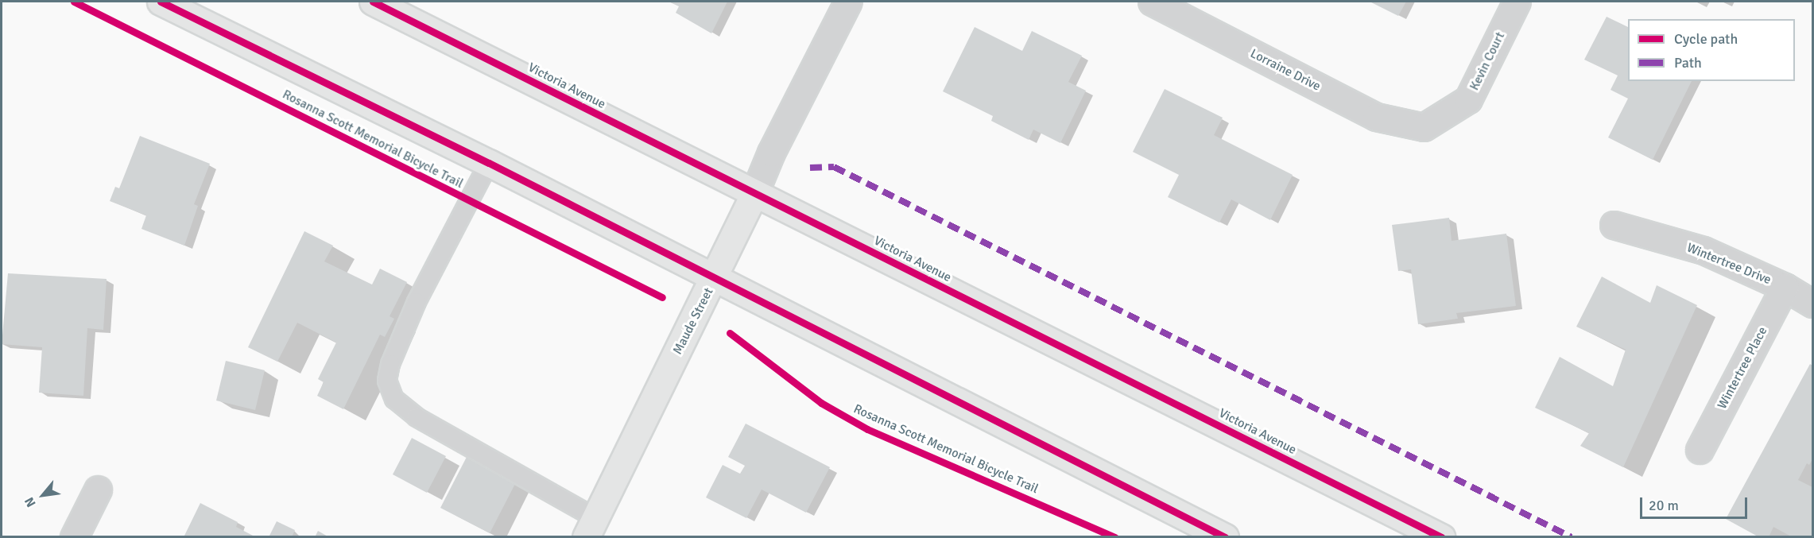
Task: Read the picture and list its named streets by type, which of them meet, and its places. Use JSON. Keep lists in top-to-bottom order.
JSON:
{
  "streets": {
    "main road": ["Victoria Avenue", "Maude Street"],
    "street": [
      "Kevin Court",
      "Lorraine Drive",
      "Wintertree Drive",
      "Wintertree Place"
    ],
    "cycle path": ["Rosanna Scott Memorial Bicycle Trail"]
  },
  "crossings": [
    ["Kevin Court", "Lorraine Drive"],
    ["Victoria Avenue", "Maude Street"],
    ["Wintertree Drive", "Wintertree Place"]
  ],
  "legend": ["Cycle path", "Path"],
  "scale_bar": "20 m",
  "north": "bottom left"
}
